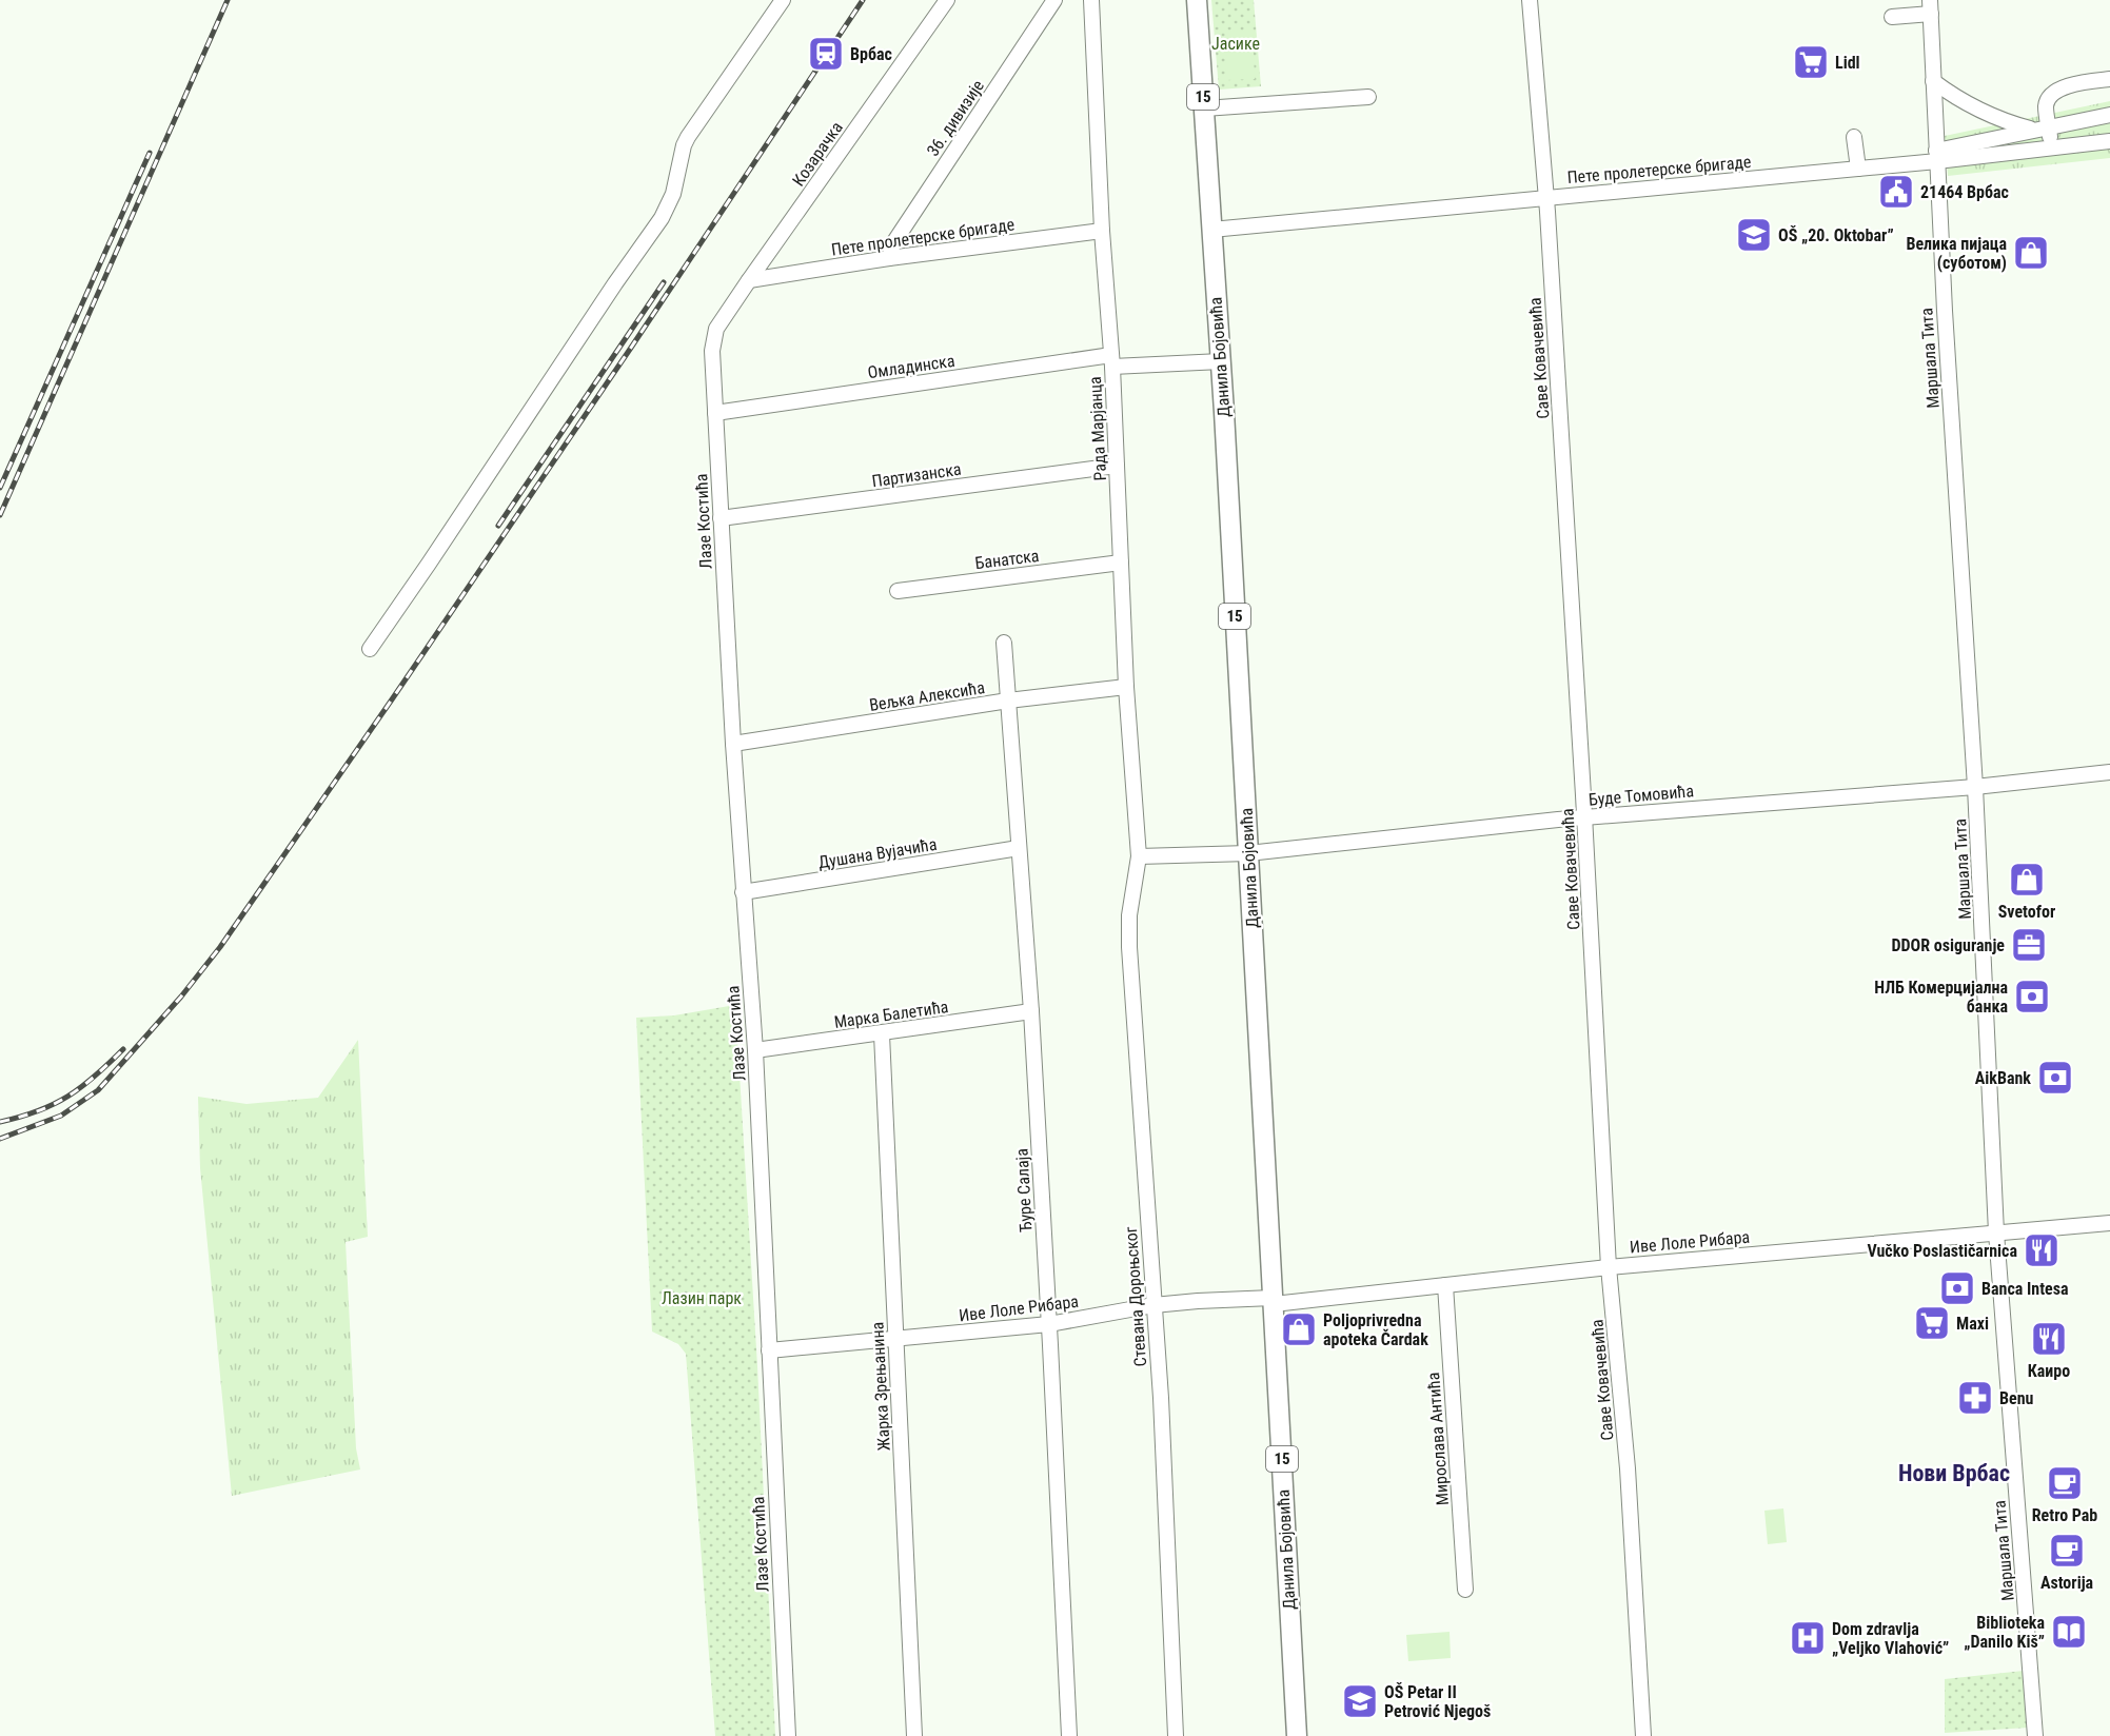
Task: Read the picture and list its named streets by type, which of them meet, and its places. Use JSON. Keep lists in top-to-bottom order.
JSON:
{
  "streets": {
    "main road": ["15", "Данила Бојовића"],
    "street": [
      "36. дивизије",
      "Козарачка",
      "Пете пролетерске бригаде",
      "Саве Ковачевића",
      "Маршала Тита",
      "Омладинска",
      "Рада Марјанца",
      "Партизанска",
      "Лазе Костића",
      "Банатска",
      "Вељка Алексића",
      "Буде Томовића",
      "Душана Вујачића",
      "Марка Балетића",
      "Ђуре Салаја",
      "Иве Лоле Рибара",
      "Стевана Дороњског",
      "Жарка Зрењанина",
      "Мирослава Антића"
    ]
  },
  "crossings": [
    ["36. дивизије", "Пете пролетерске бригаде"],
    ["Козарачка", "Пете пролетерске бригаде"],
    ["Козарачка", "Лазе Костића"],
    ["Пете пролетерске бригаде", "Данила Бојовића"],
    ["Пете пролетерске бригаде", "Саве Ковачевића"],
    ["Пете пролетерске бригаде", "Маршала Тита"],
    ["Пете пролетерске бригаде", "Рада Марјанца"],
    ["Данила Бојовића", "Омладинска"],
    ["Данила Бојовића", "Буде Томовића"],
    ["Данила Бојовића", "Иве Лоле Рибара"],
    ["Саве Ковачевића", "Буде Томовића"],
    ["Саве Ковачевића", "Иве Лоле Рибара"],
    ["Маршала Тита", "Буде Томовића"],
    ["Маршала Тита", "Иве Лоле Рибара"],
    ["Омладинска", "Рада Марјанца"],
    ["Омладинска", "Лазе Костића"],
    ["Рада Марјанца", "Партизанска"],
    ["Рада Марјанца", "Банатска"],
    ["Рада Марјанца", "Вељка Алексића"],
    ["Рада Марјанца", "Буде Томовића"],
    ["Рада Марјанца", "Стевана Дороњског"],
    ["Партизанска", "Лазе Костића"],
    ["Лазе Костића", "Вељка Алексића"],
    ["Лазе Костића", "Душана Вујачића"],
    ["Лазе Костића", "Марка Балетића"],
    ["Лазе Костића", "Иве Лоле Рибара"],
    ["Вељка Алексића", "Ђуре Салаја"],
    ["Буде Томовића", "Стевана Дороњског"],
    ["Душана Вујачића", "Ђуре Салаја"],
    ["Марка Балетића", "Ђуре Салаја"],
    ["Марка Балетића", "Жарка Зрењанина"],
    ["Ђуре Салаја", "Иве Лоле Рибара"],
    ["Иве Лоле Рибара", "Стевана Дороњског"],
    ["Иве Лоле Рибара", "Жарка Зрењанина"],
    ["Иве Лоле Рибара", "Мирослава Антића"]
  ],
  "districts": ["Нови Врбас"],
  "parks": ["Јасике", "Лазин парк"],
  "places": {
    "station": ["Врбас"],
    "supermarket": ["Lidl", "Maxi"],
    "public building": ["21464 Врбас"],
    "school or university": ["OŠ „20. Oktobar”", "OŠ Petar II Petrović Njegoš"],
    "shop": ["Велика пијаца (суботом)", "Svetofor", "Poljoprivredna apoteka Čardak"],
    "office": ["DDOR osiguranje"],
    "bank": ["НЛБ Комерцијална банка", "AikBank", "Banca Intesa"],
    "restaurant": ["Vučko Poslastičarnica", "Каиро"],
    "pharmacy": ["Benu"],
    "cafe": ["Retro Pab", "Astorija"],
    "library": ["Biblioteka „Danilo Kiš”"],
    "hospital": ["Dom zdravlja „Veljko Vlahović”"]
  }
}
